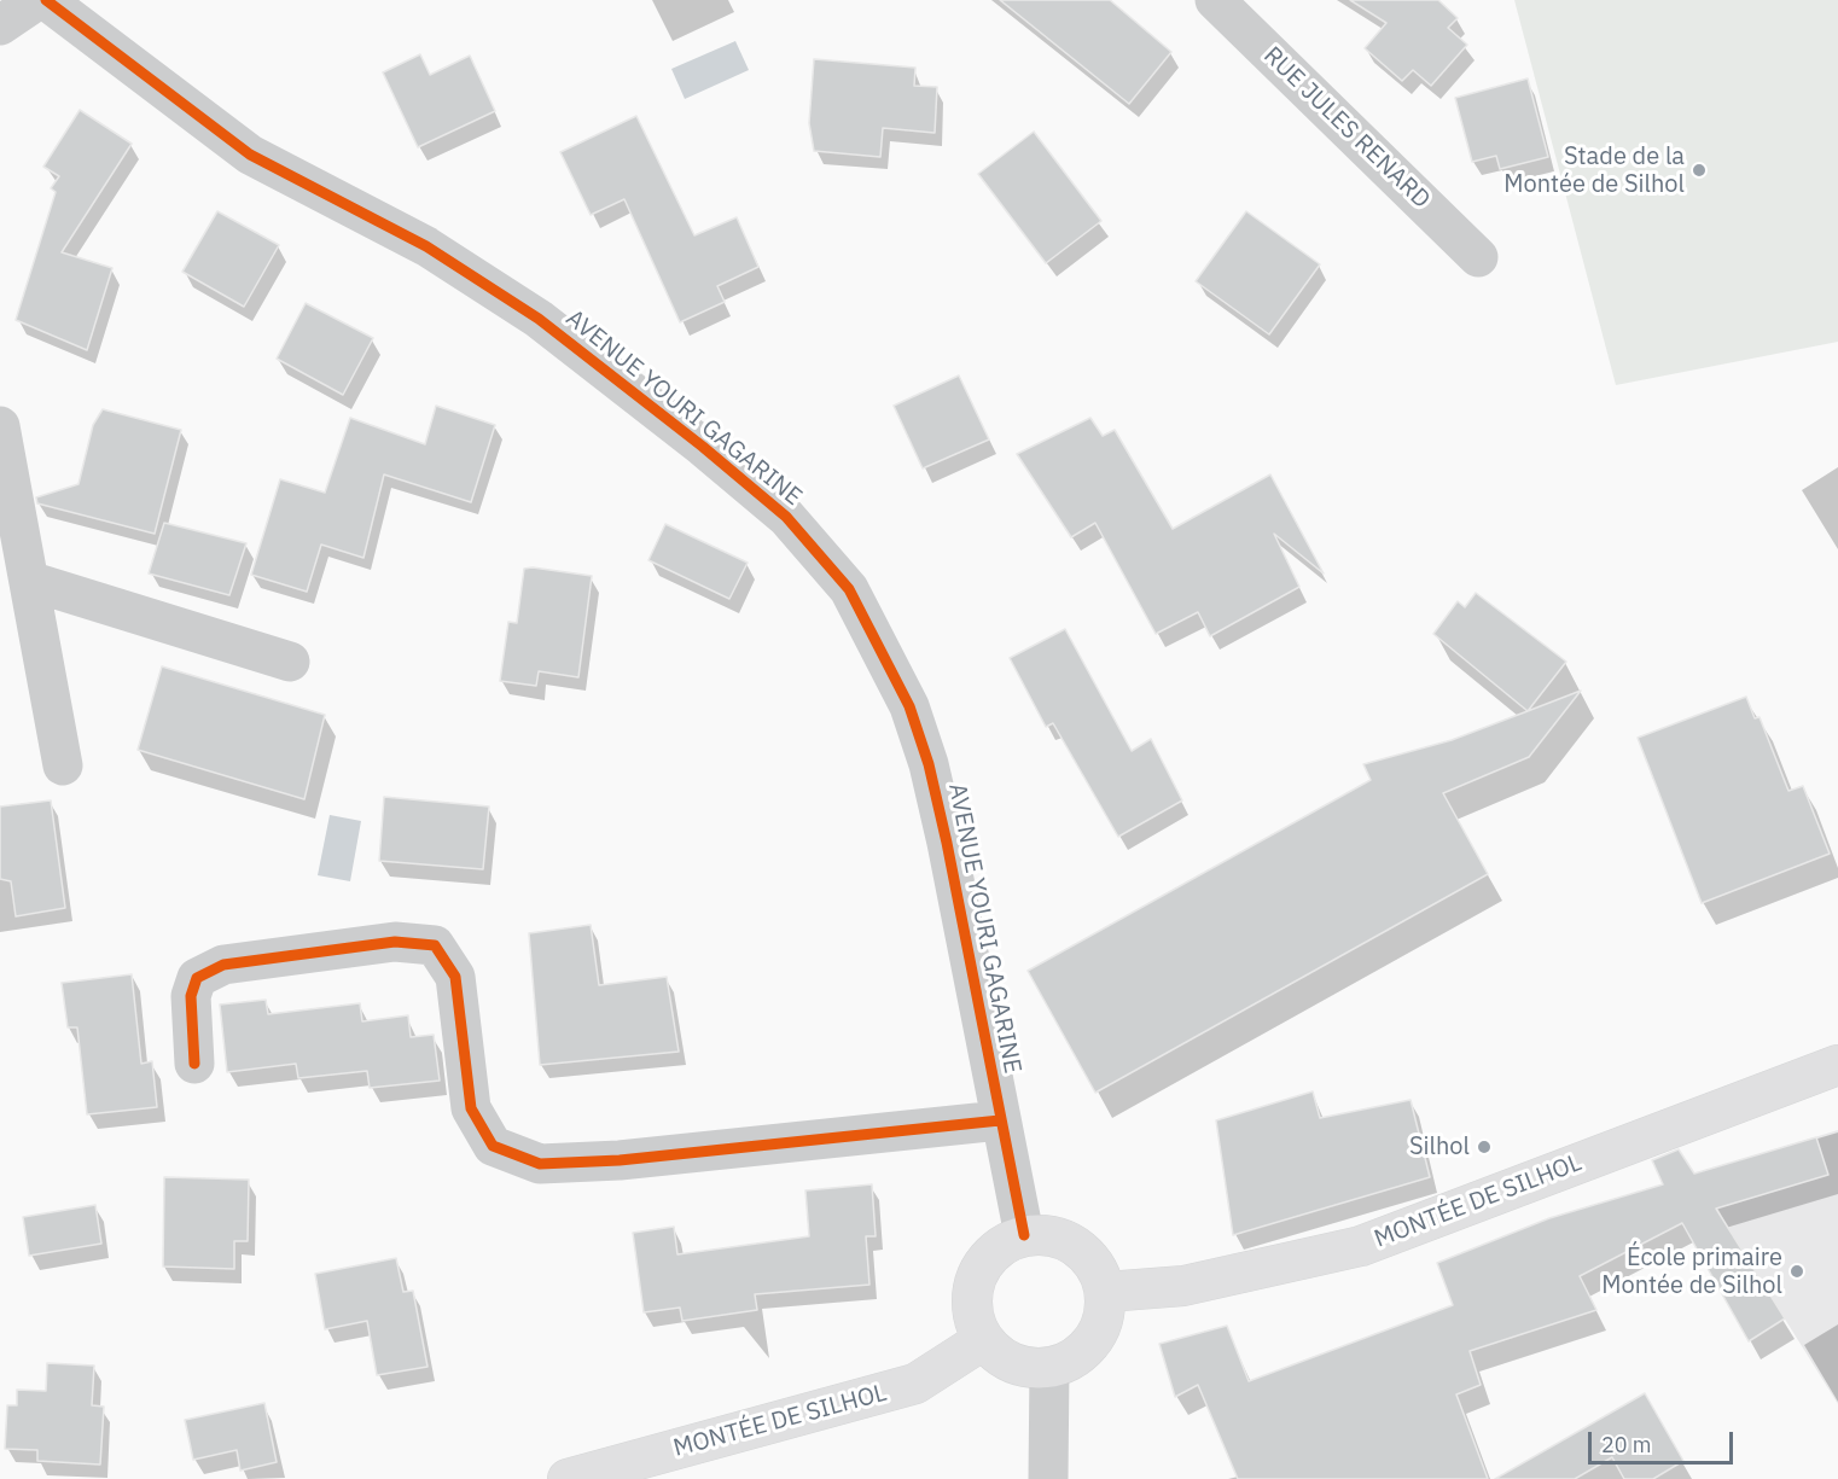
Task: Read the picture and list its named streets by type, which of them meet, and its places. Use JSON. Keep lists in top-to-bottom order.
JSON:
{
  "streets": {
    "main road": ["MONTÉE DE SILHOL"],
    "street": ["RUE JULES RENARD", "AVENUE YOURI GAGARINE"]
  },
  "crossings": [
    ["AVENUE YOURI GAGARINE", "MONTÉE DE SILHOL"]
  ],
  "places": ["Stade de la Montée de Silhol", "Silhol", "École primaire Montée de Silhol"],
  "scale_bar": "20 m"
}
